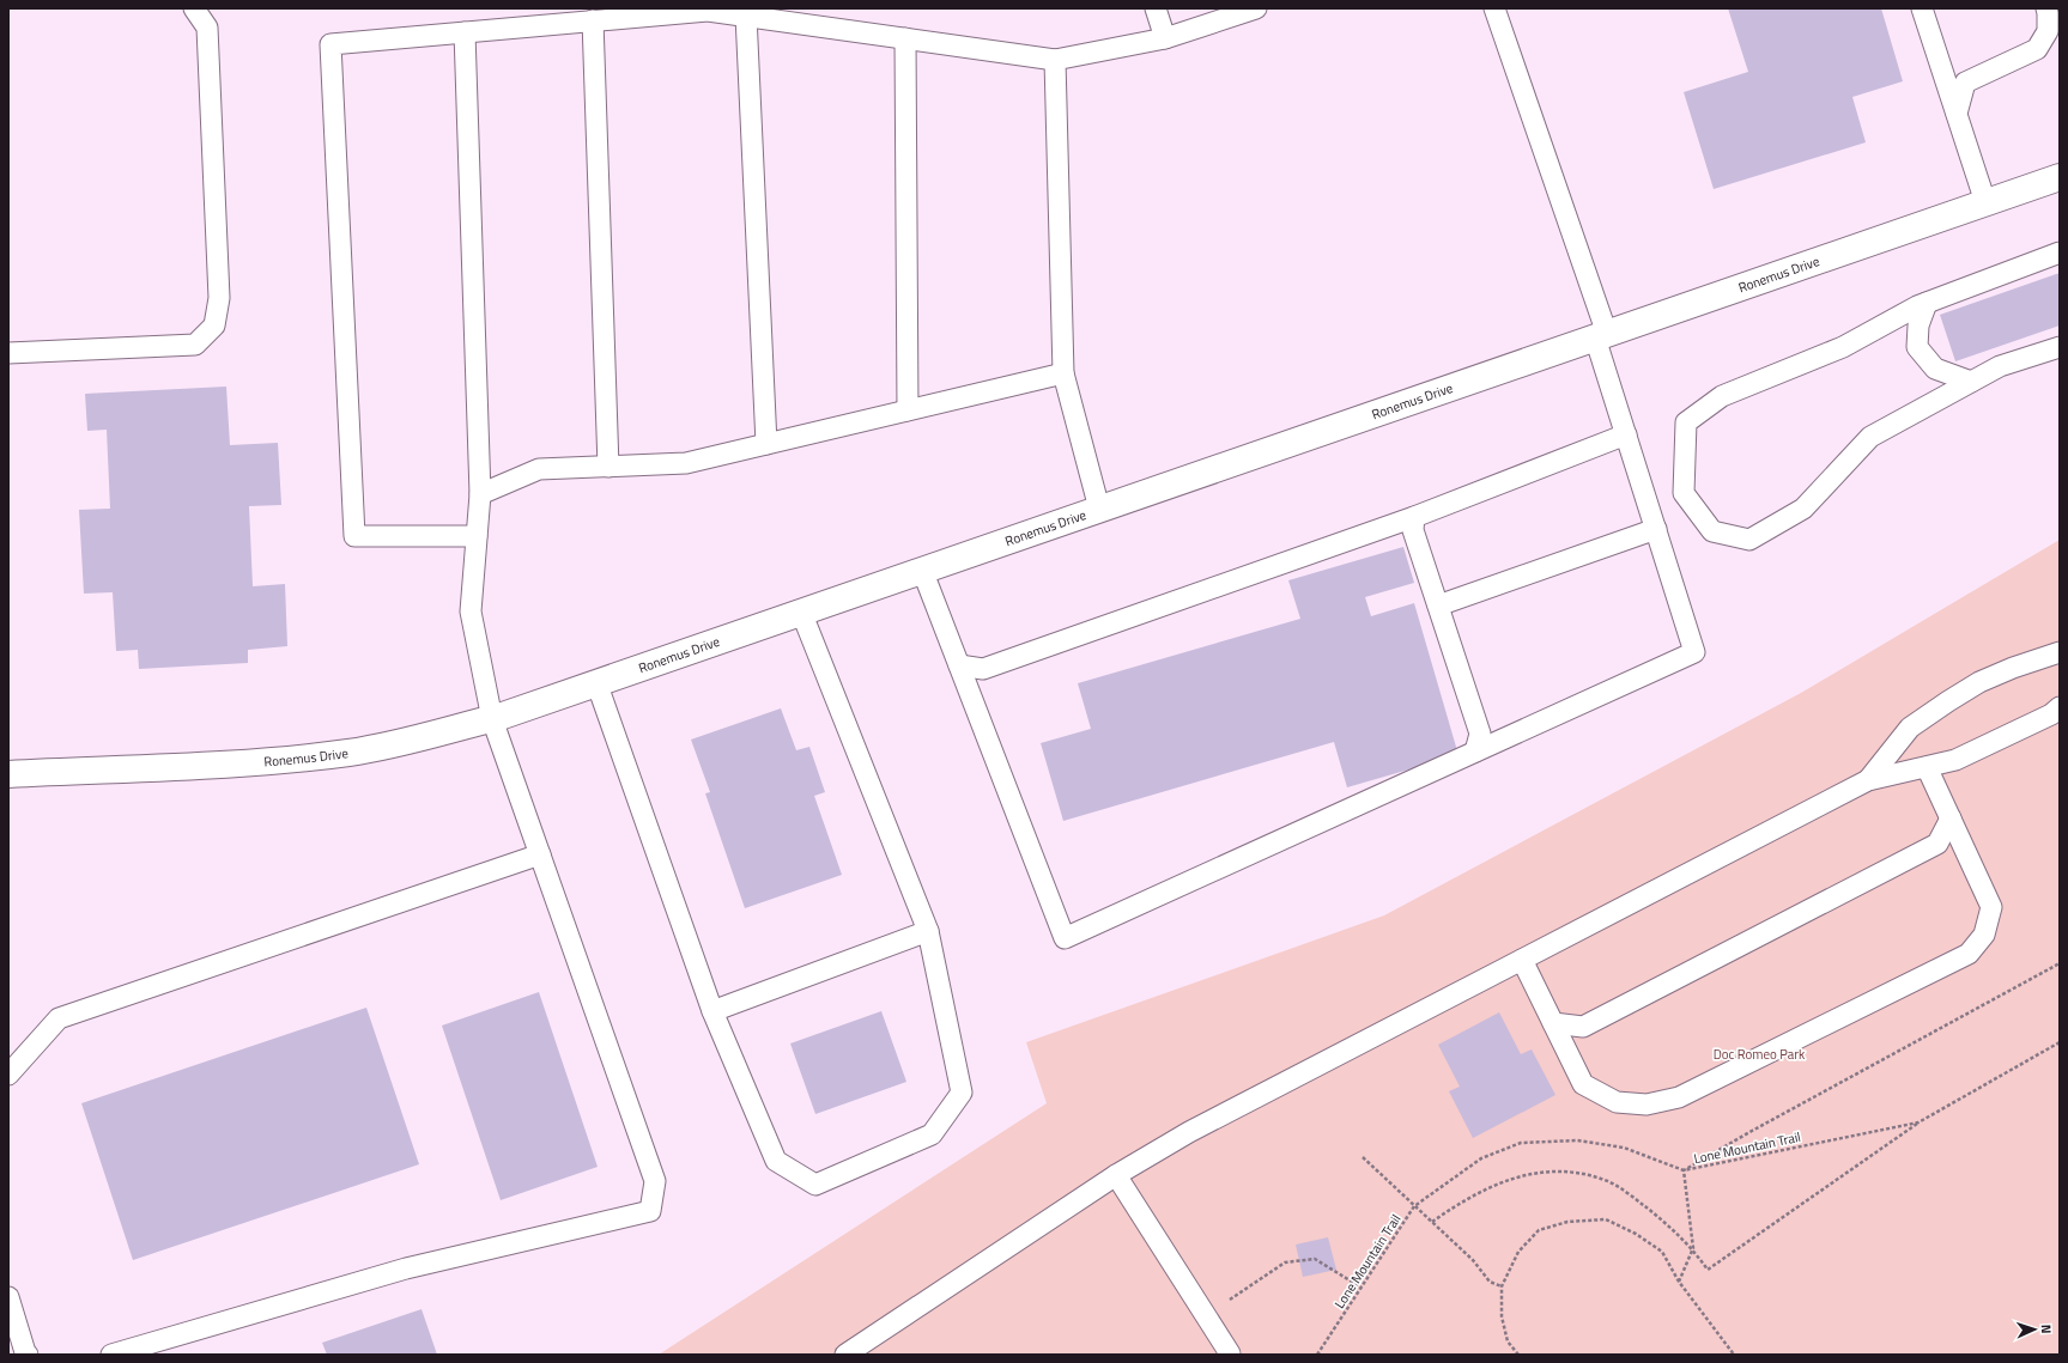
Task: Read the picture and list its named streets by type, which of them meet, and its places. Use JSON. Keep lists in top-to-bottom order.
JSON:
{
  "streets": {
    "street": ["Ronemus Drive"],
    "path": ["Lone Mountain Trail"]
  },
  "parks": ["Doc Romeo Park"],
  "north": "right"
}
